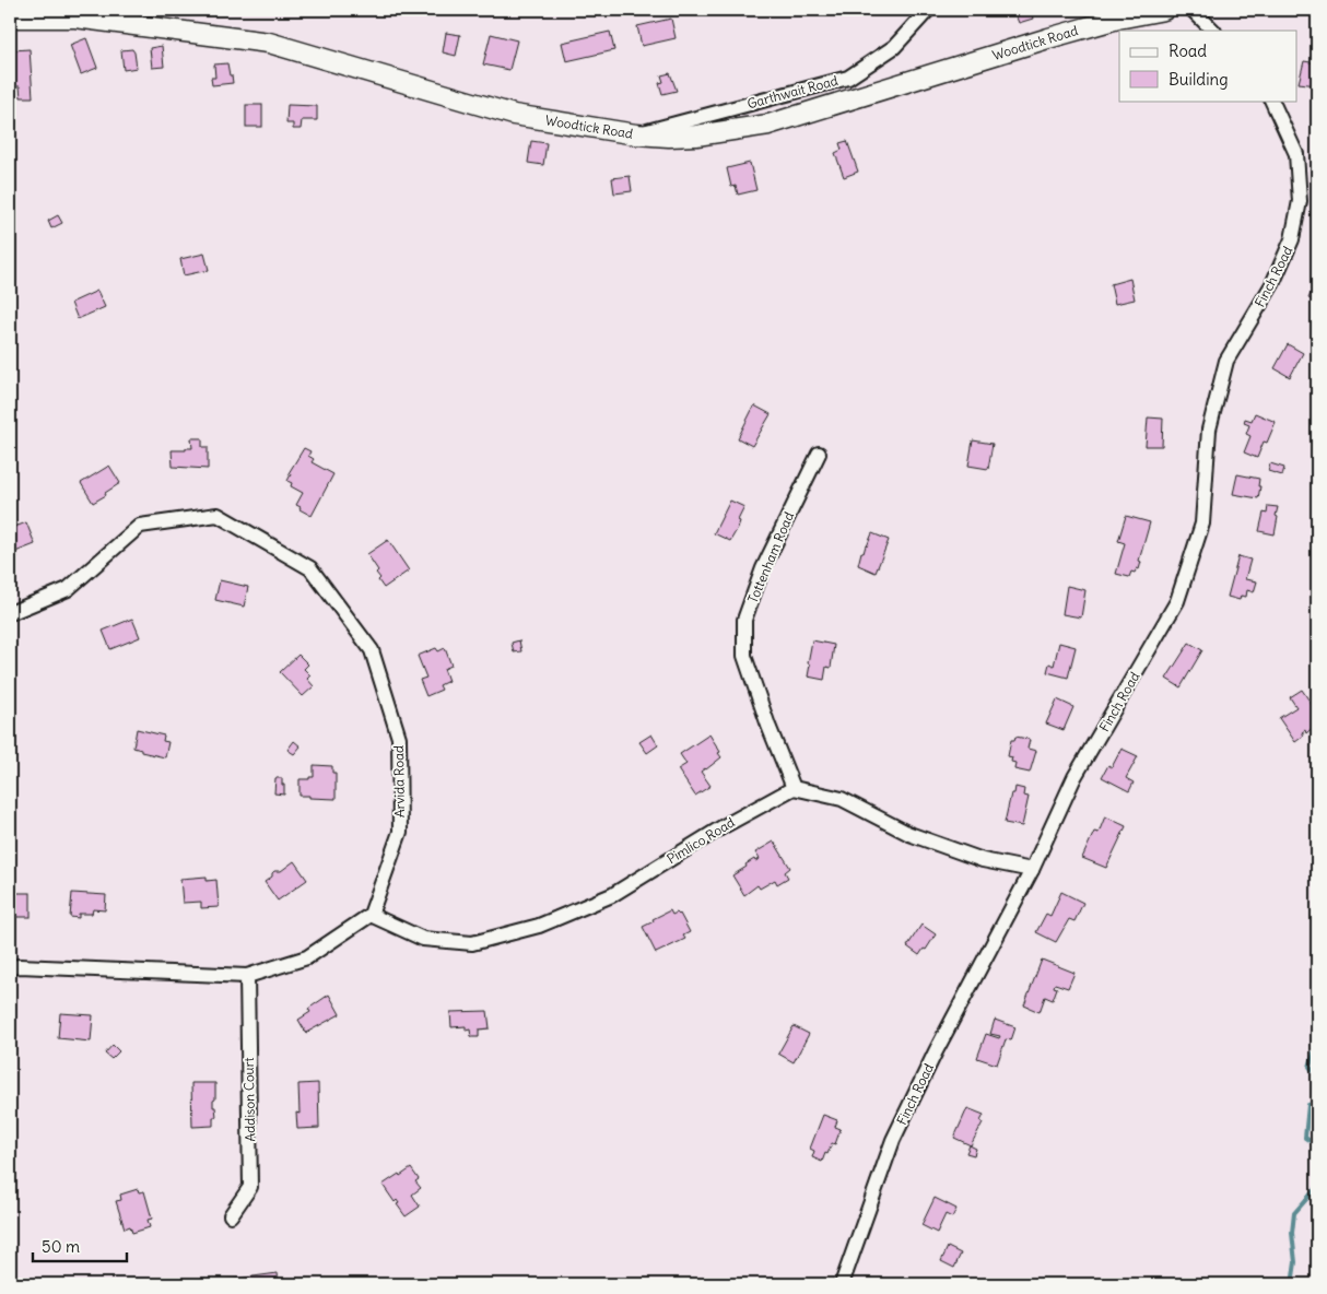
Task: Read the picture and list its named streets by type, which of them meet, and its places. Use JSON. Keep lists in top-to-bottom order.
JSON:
{
  "streets": {
    "main road": ["Woodtick Road"],
    "street": [
      "Garthwait Road",
      "Finch Road",
      "Tottenham Road",
      "Arvida Road",
      "Pimlico Road",
      "Addison Court"
    ]
  },
  "crossings": [
    ["Woodtick Road", "Garthwait Road"],
    ["Tottenham Road", "Pimlico Road"],
    ["Arvida Road", "Pimlico Road"]
  ],
  "legend": ["Road", "Building"],
  "scale_bar": "50 m"
}
